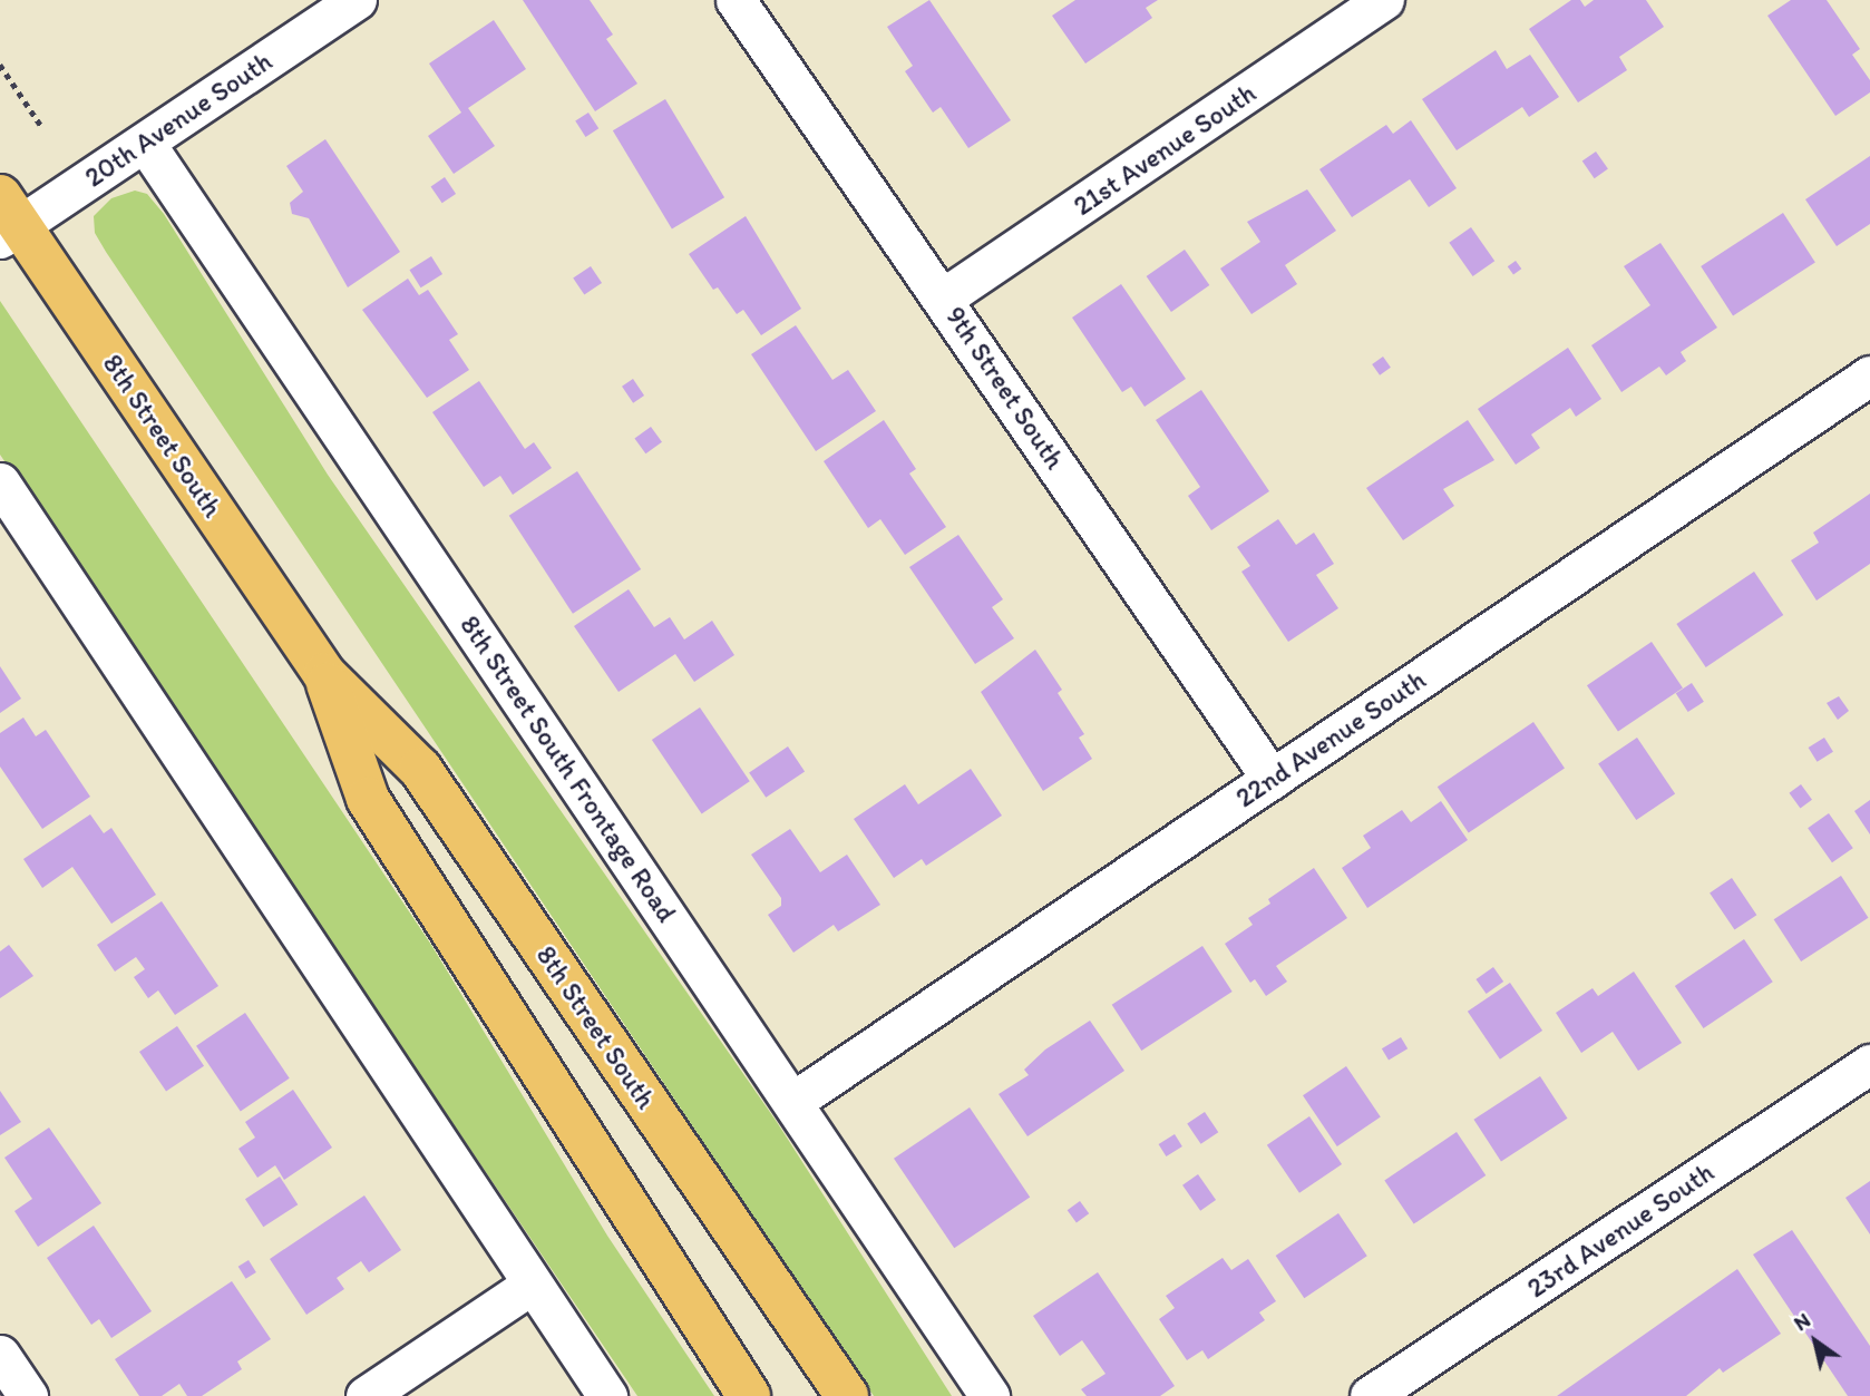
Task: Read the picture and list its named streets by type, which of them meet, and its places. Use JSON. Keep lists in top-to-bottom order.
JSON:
{
  "streets": {
    "main road": ["8th Street South"],
    "street": [
      "20th Avenue South",
      "21st Avenue South",
      "9th Street South",
      "22nd Avenue South",
      "8th Street South Frontage Road",
      "23rd Avenue South"
    ]
  },
  "crossings": [
    ["20th Avenue South", "8th Street South"],
    ["20th Avenue South", "8th Street South Frontage Road"],
    ["21st Avenue South", "9th Street South"],
    ["9th Street South", "22nd Avenue South"],
    ["22nd Avenue South", "8th Street South Frontage Road"]
  ],
  "north": "top left"
}
